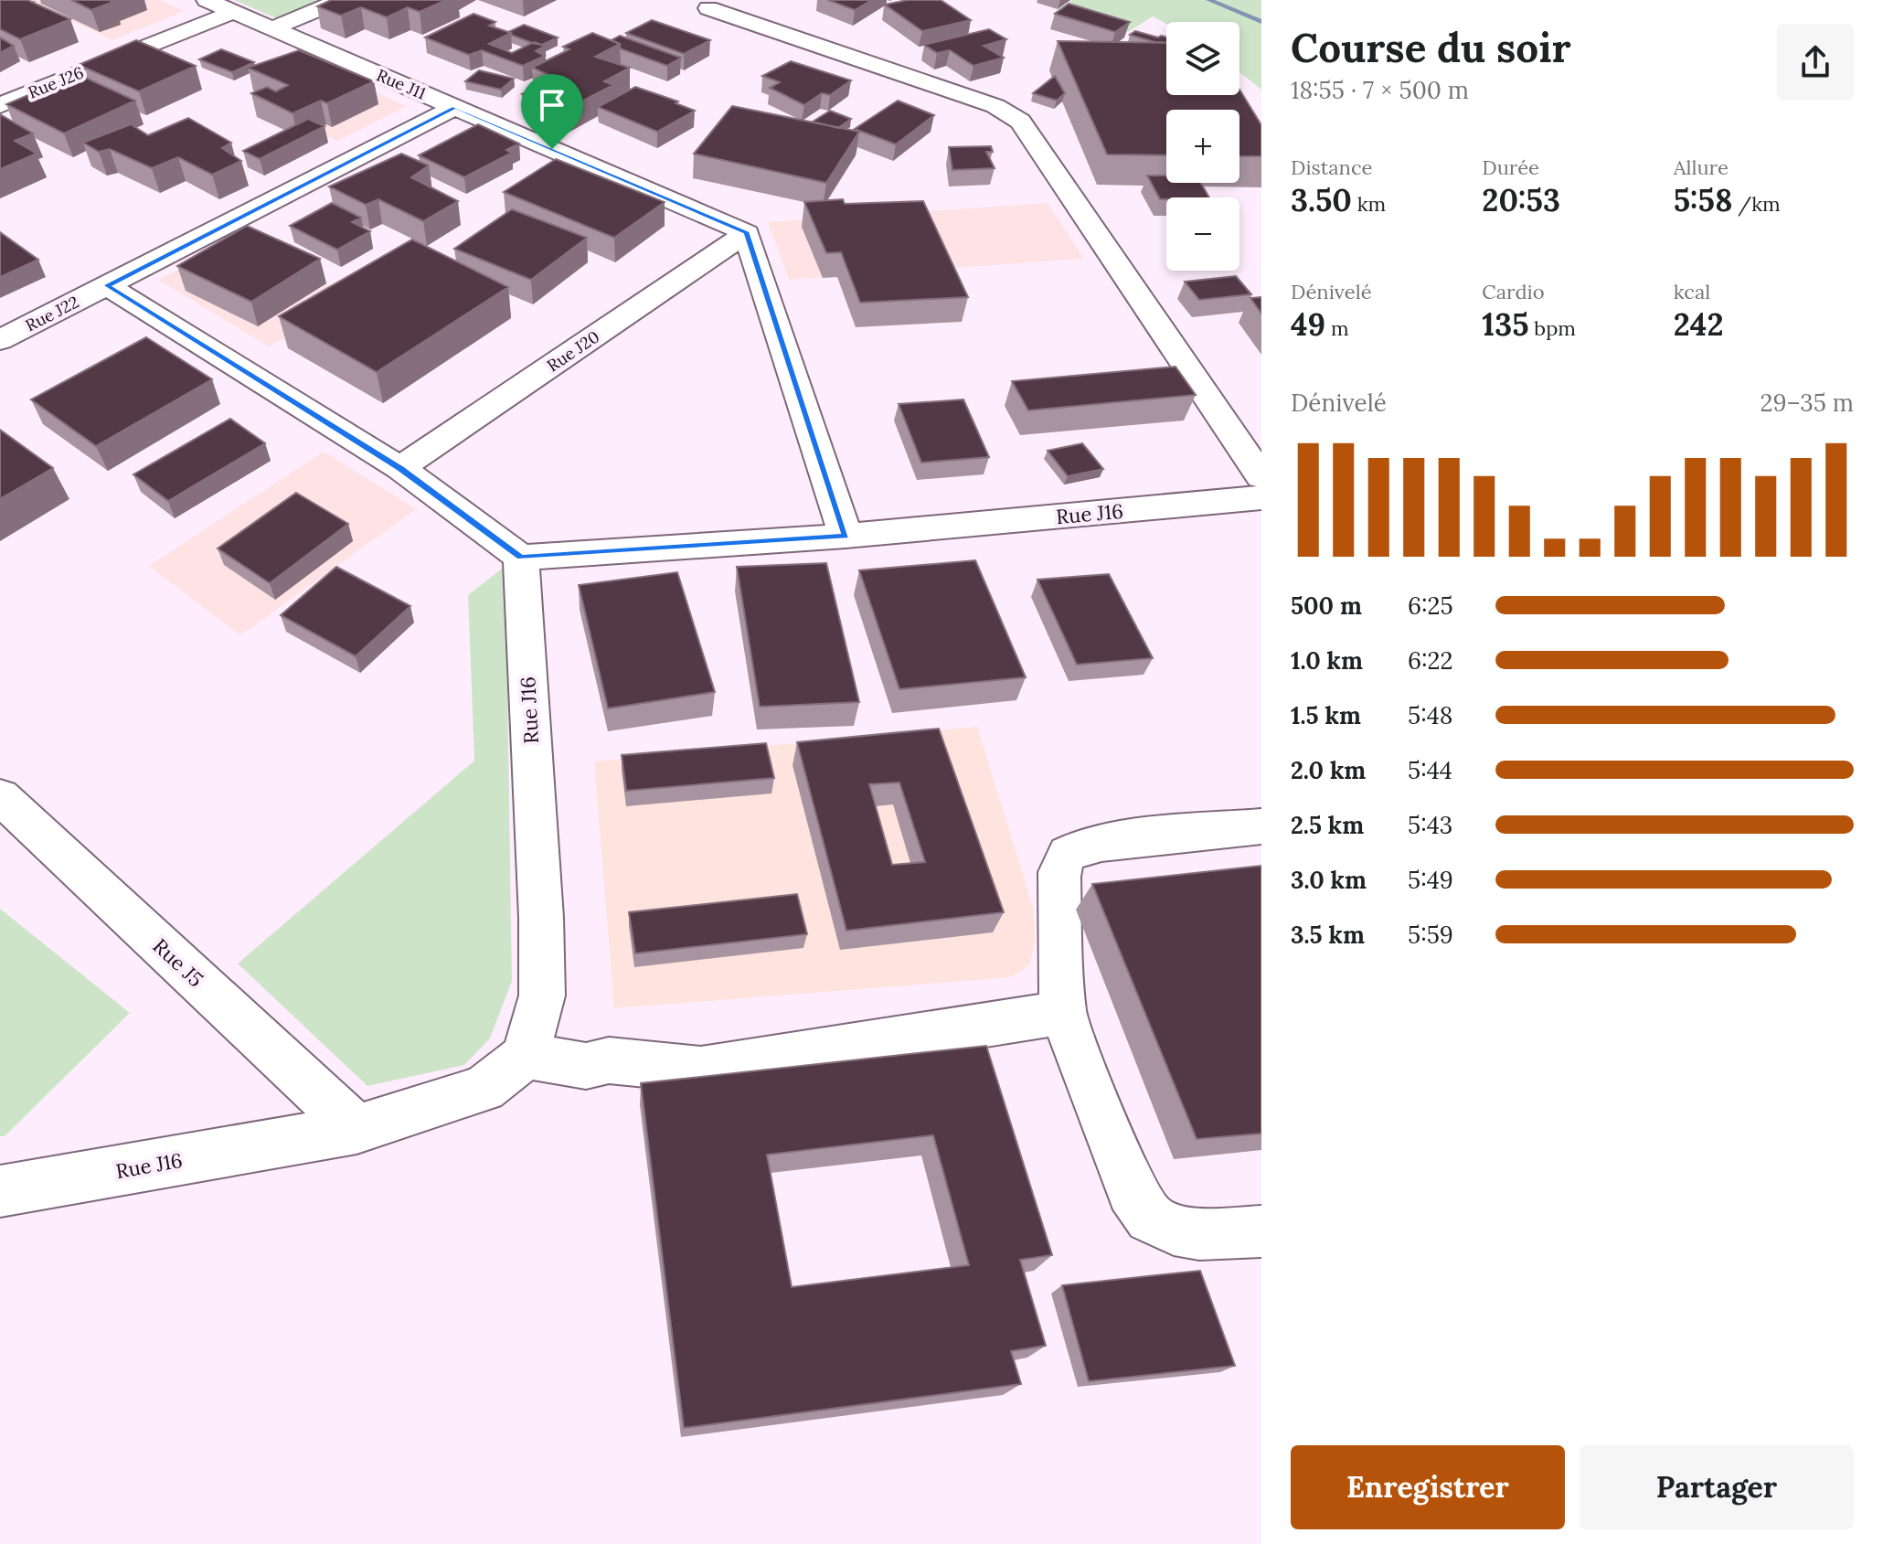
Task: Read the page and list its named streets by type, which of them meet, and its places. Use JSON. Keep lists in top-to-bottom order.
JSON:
{
  "streets": {
    "street": [
      "Rue J26",
      "Rue J11",
      "Rue J22",
      "Rue J20",
      "Rue J16",
      "Rue J5"
    ]
  },
  "crossings": [
    ["Rue J26", "Rue J11"],
    ["Rue J11", "Rue J22"],
    ["Rue J11", "Rue J20"],
    ["Rue J16", "Rue J5"]
  ],
  "page": {
    "heading": ["Course du soir", "18:55 · 7 × 500 m"],
    "map_buttons": ["+", "−"],
    "stats": [
      ["Distance", "3.50 km"],
      ["Durée", "20:53"],
      ["Allure", "5:58 /km"],
      ["Dénivelé", "49 m"],
      ["Cardio", "135 bpm"],
      ["kcal", "242"]
    ],
    "chart": ["Dénivelé", "29–35 m"],
    "list": [
      {
        "name": "500 m",
        "note": "6:25"
      },
      {
        "name": "1.0 km",
        "note": "6:22"
      },
      {
        "name": "1.5 km",
        "note": "5:48"
      },
      {
        "name": "2.0 km",
        "note": "5:44"
      },
      {
        "name": "2.5 km",
        "note": "5:43"
      },
      {
        "name": "3.0 km",
        "note": "5:49"
      },
      {
        "name": "3.5 km",
        "note": "5:59"
      }
    ],
    "buttons": ["Enregistrer", "Partager"]
  }
}
